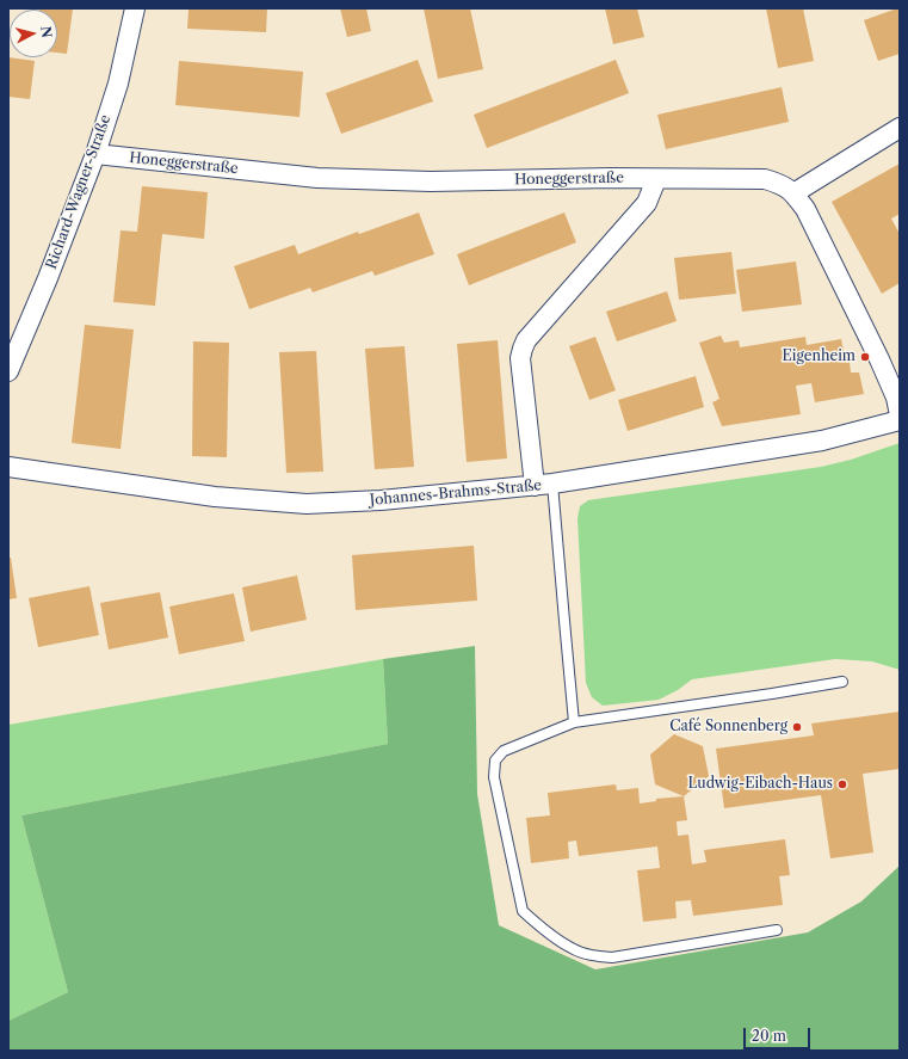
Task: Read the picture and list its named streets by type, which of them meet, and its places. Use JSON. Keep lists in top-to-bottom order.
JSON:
{
  "streets": {
    "street": ["Honeggerstraße", "Richard-Wagner-Straße", "Johannes-Brahms-Straße"]
  },
  "crossings": [
    ["Honeggerstraße", "Richard-Wagner-Straße"]
  ],
  "places": ["Eigenheim", "Café Sonnenberg", "Ludwig-Eibach-Haus"],
  "scale_bar": "20 m",
  "north": "right"
}
